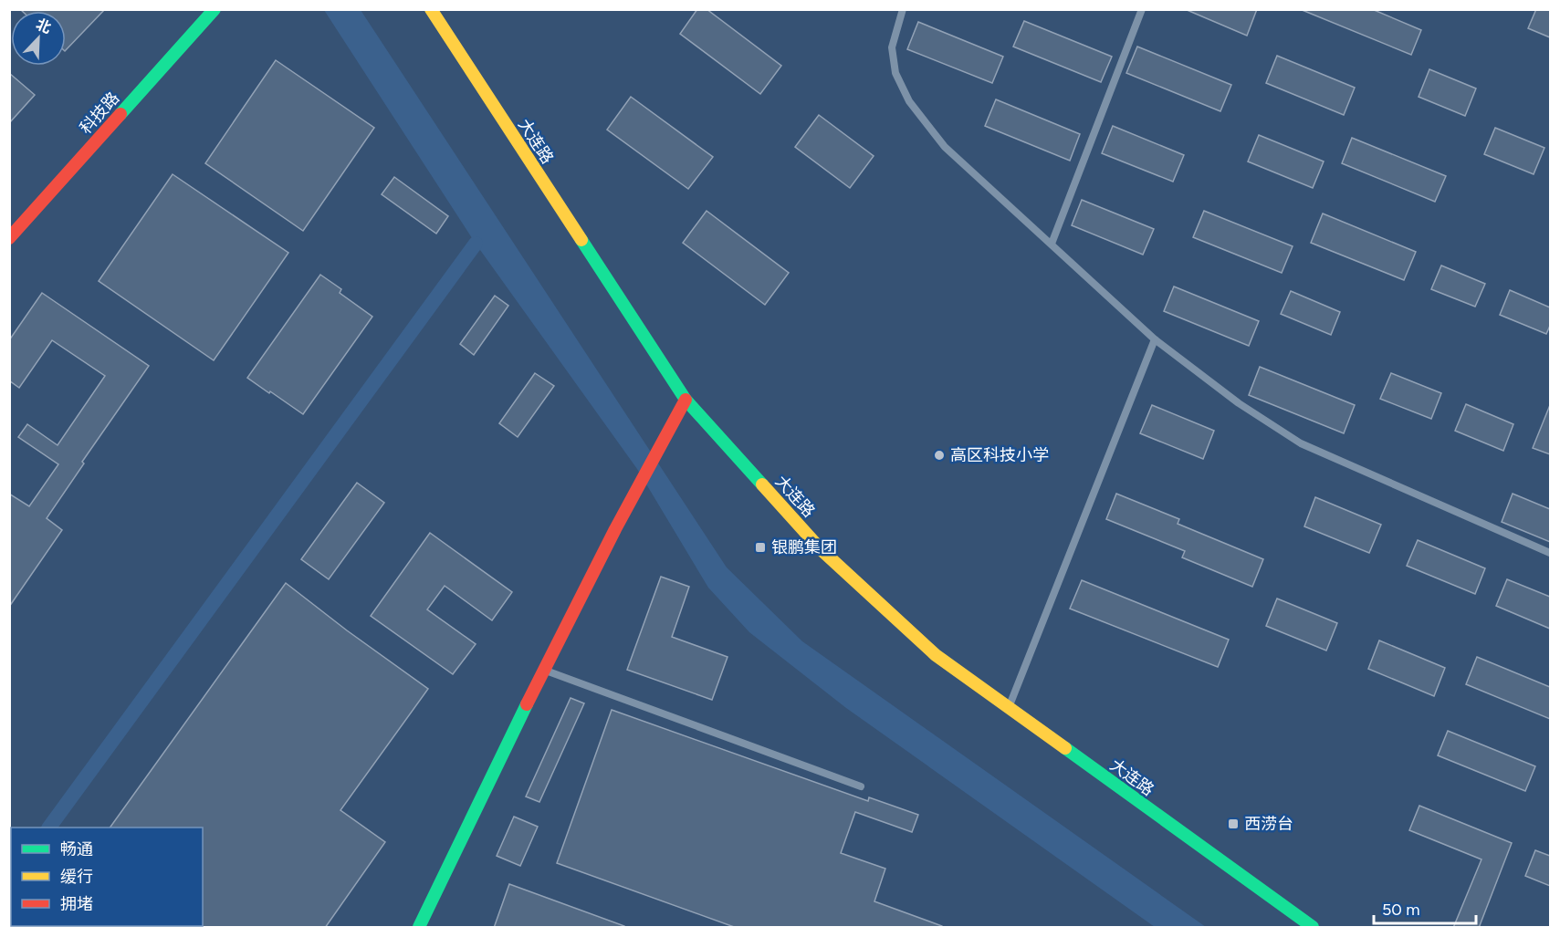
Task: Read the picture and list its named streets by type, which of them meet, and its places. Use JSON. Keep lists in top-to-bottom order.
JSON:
{
  "streets": {
    "main road": ["科技路", "大连路"]
  },
  "places": {
    "other": ["高区科技小学"],
    "transit": ["银鹏集团", "西涝台"]
  },
  "legend": ["畅通", "缓行", "拥堵"],
  "scale_bar": "50 m",
  "north": "top right"
}
